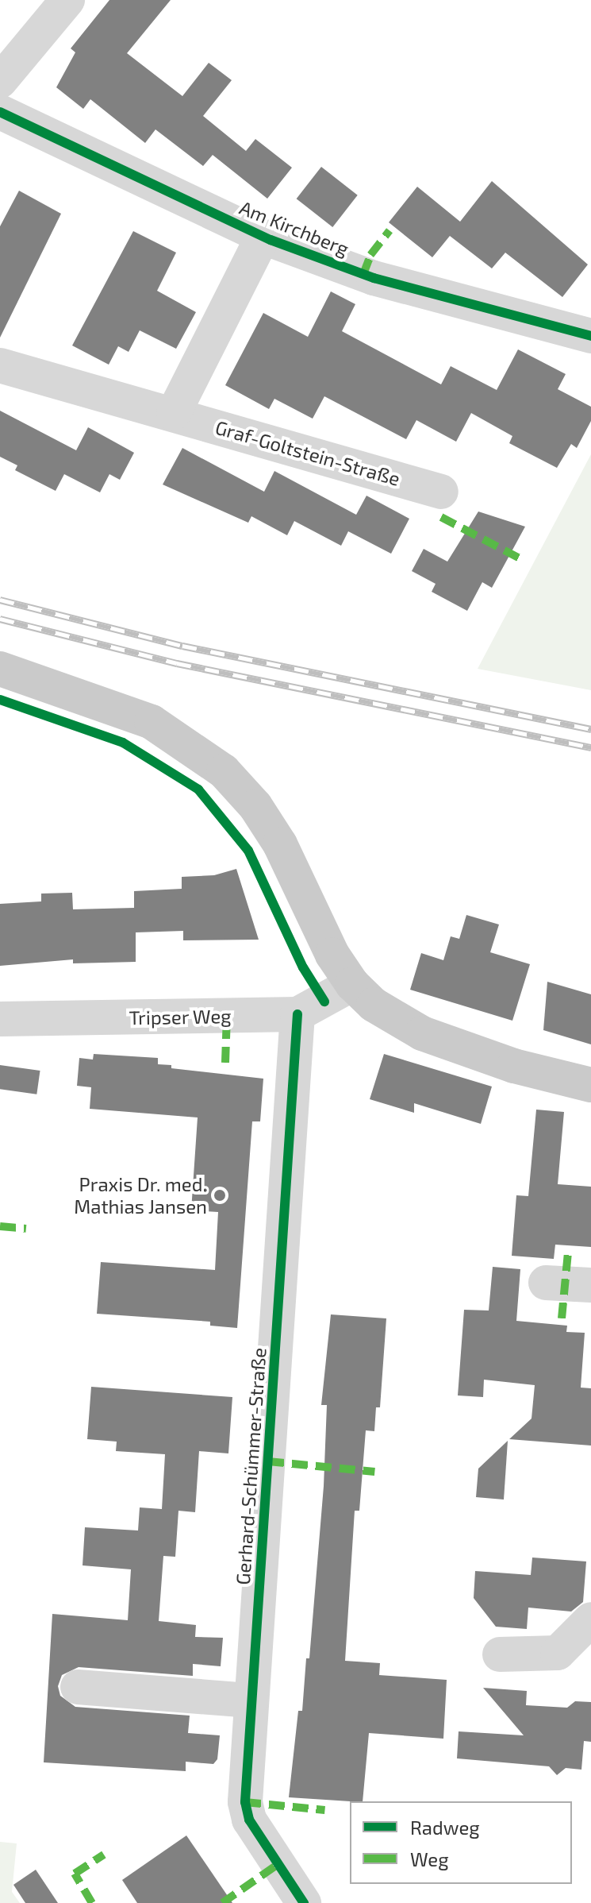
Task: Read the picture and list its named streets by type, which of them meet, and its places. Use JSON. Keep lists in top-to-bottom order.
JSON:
{
  "streets": {
    "street": [
      "Am Kirchberg",
      "Graf-Goltstein-Straße",
      "Tripser Weg",
      "Gerhard-Schümmer-Straße"
    ]
  },
  "crossings": [
    ["Tripser Weg", "Gerhard-Schümmer-Straße"]
  ],
  "places": ["Praxis Dr. med. Mathias Jansen"],
  "legend": ["Radweg", "Weg"]
}
